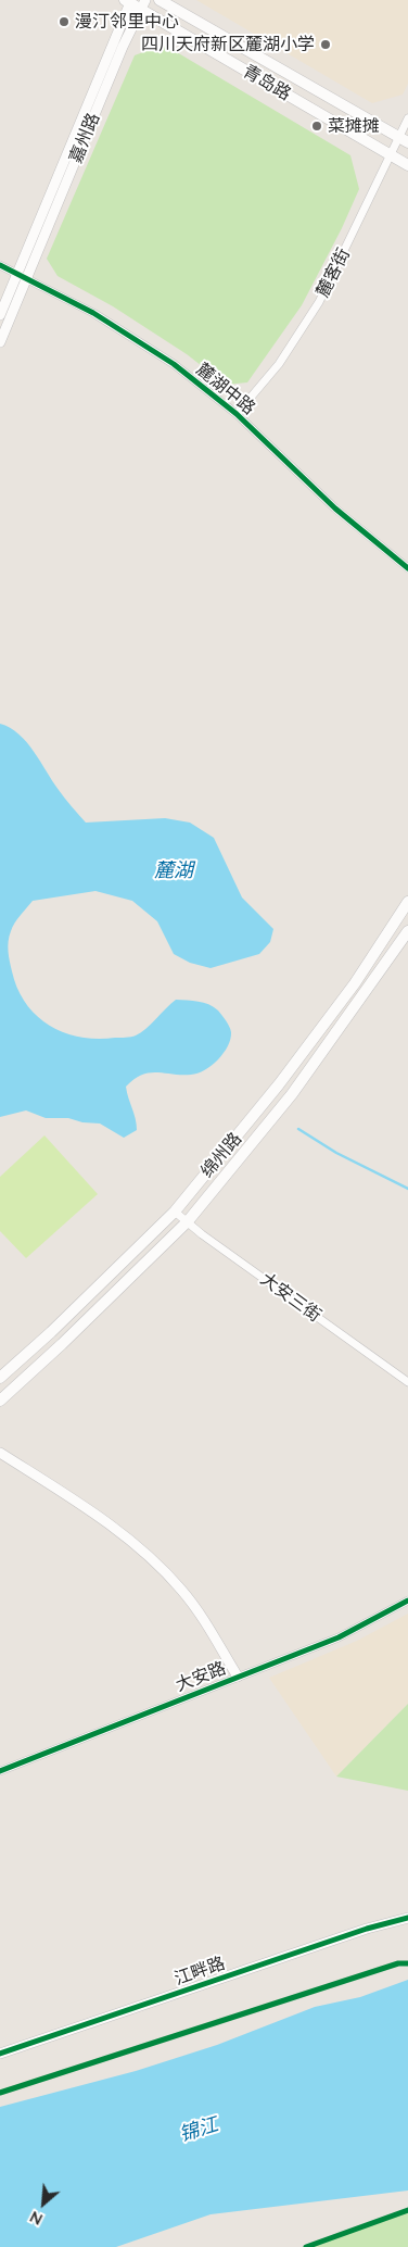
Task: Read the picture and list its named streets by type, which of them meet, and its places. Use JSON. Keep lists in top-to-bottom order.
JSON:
{
  "streets": {
    "main road": ["青岛路", "绵州路"],
    "street": [
      "嘉州路",
      "麓客街",
      "麓湖中路",
      "大安三街",
      "大安路",
      "江畔路"
    ]
  },
  "crossings": [
    ["青岛路", "嘉州路"],
    ["青岛路", "麓客街"],
    ["嘉州路", "麓湖中路"],
    ["麓客街", "麓湖中路"],
    ["绵州路", "大安三街"]
  ],
  "water": ["麓湖", "锦江"],
  "places": ["漫汀邻里中心", "四川天府新区麓湖小学", "菜摊摊"],
  "north": "bottom left"
}
